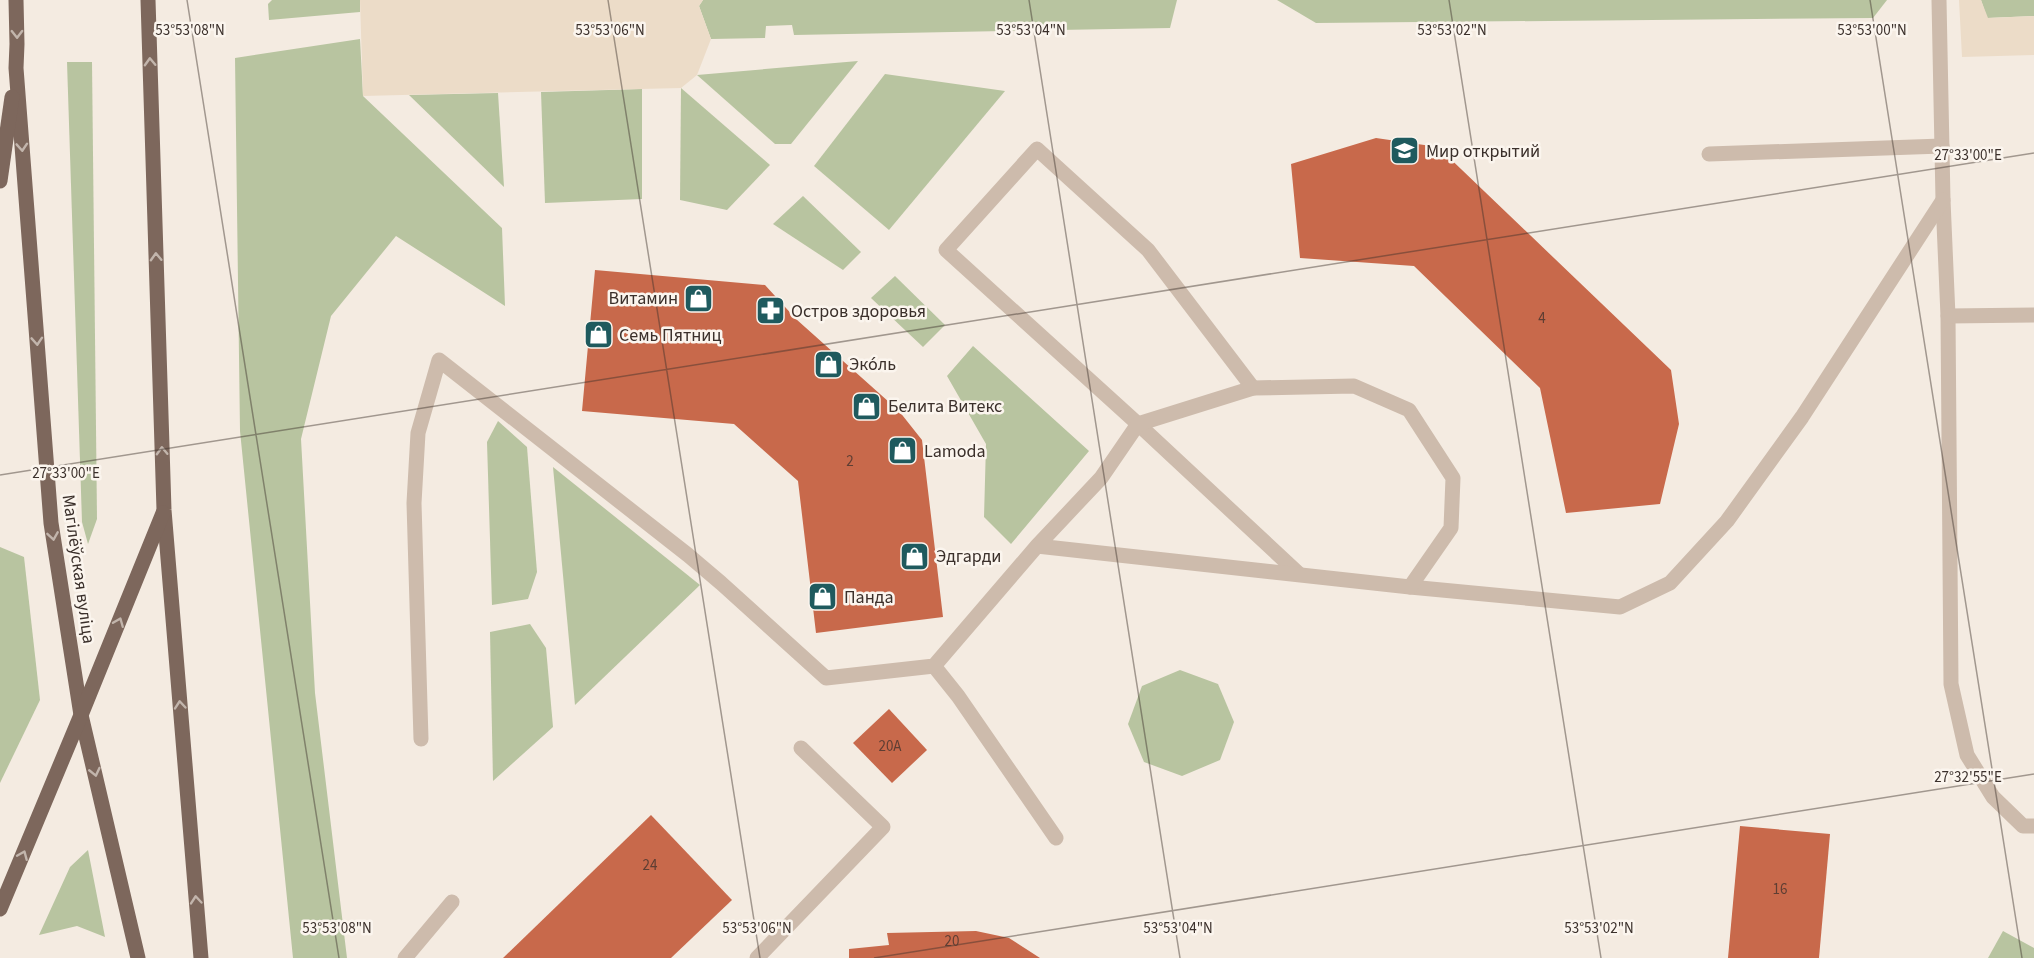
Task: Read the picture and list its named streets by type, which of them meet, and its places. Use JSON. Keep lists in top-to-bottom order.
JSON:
{
  "streets": {
    "main road": ["Магілёўская вуліца"]
  },
  "places": {
    "school or university": ["Мир открытий"],
    "shop": [
      "Витамин",
      "Семь Пятниц",
      "Эко́ль",
      "Белита Витекс",
      "Lamoda",
      "Эдгарди",
      "Панда"
    ],
    "pharmacy": ["Остров здоровья"]
  },
  "house_numbers": [
    "4",
    "2",
    "20А",
    "24",
    "16",
    "20"
  ],
  "coordinates": [
    "53°53'08\"N",
    "53°53'06\"N",
    "53°53'04\"N",
    "53°53'02\"N",
    "53°53'00\"N",
    "27°33'00\"E",
    "27°32'55\"E"
  ]
}
